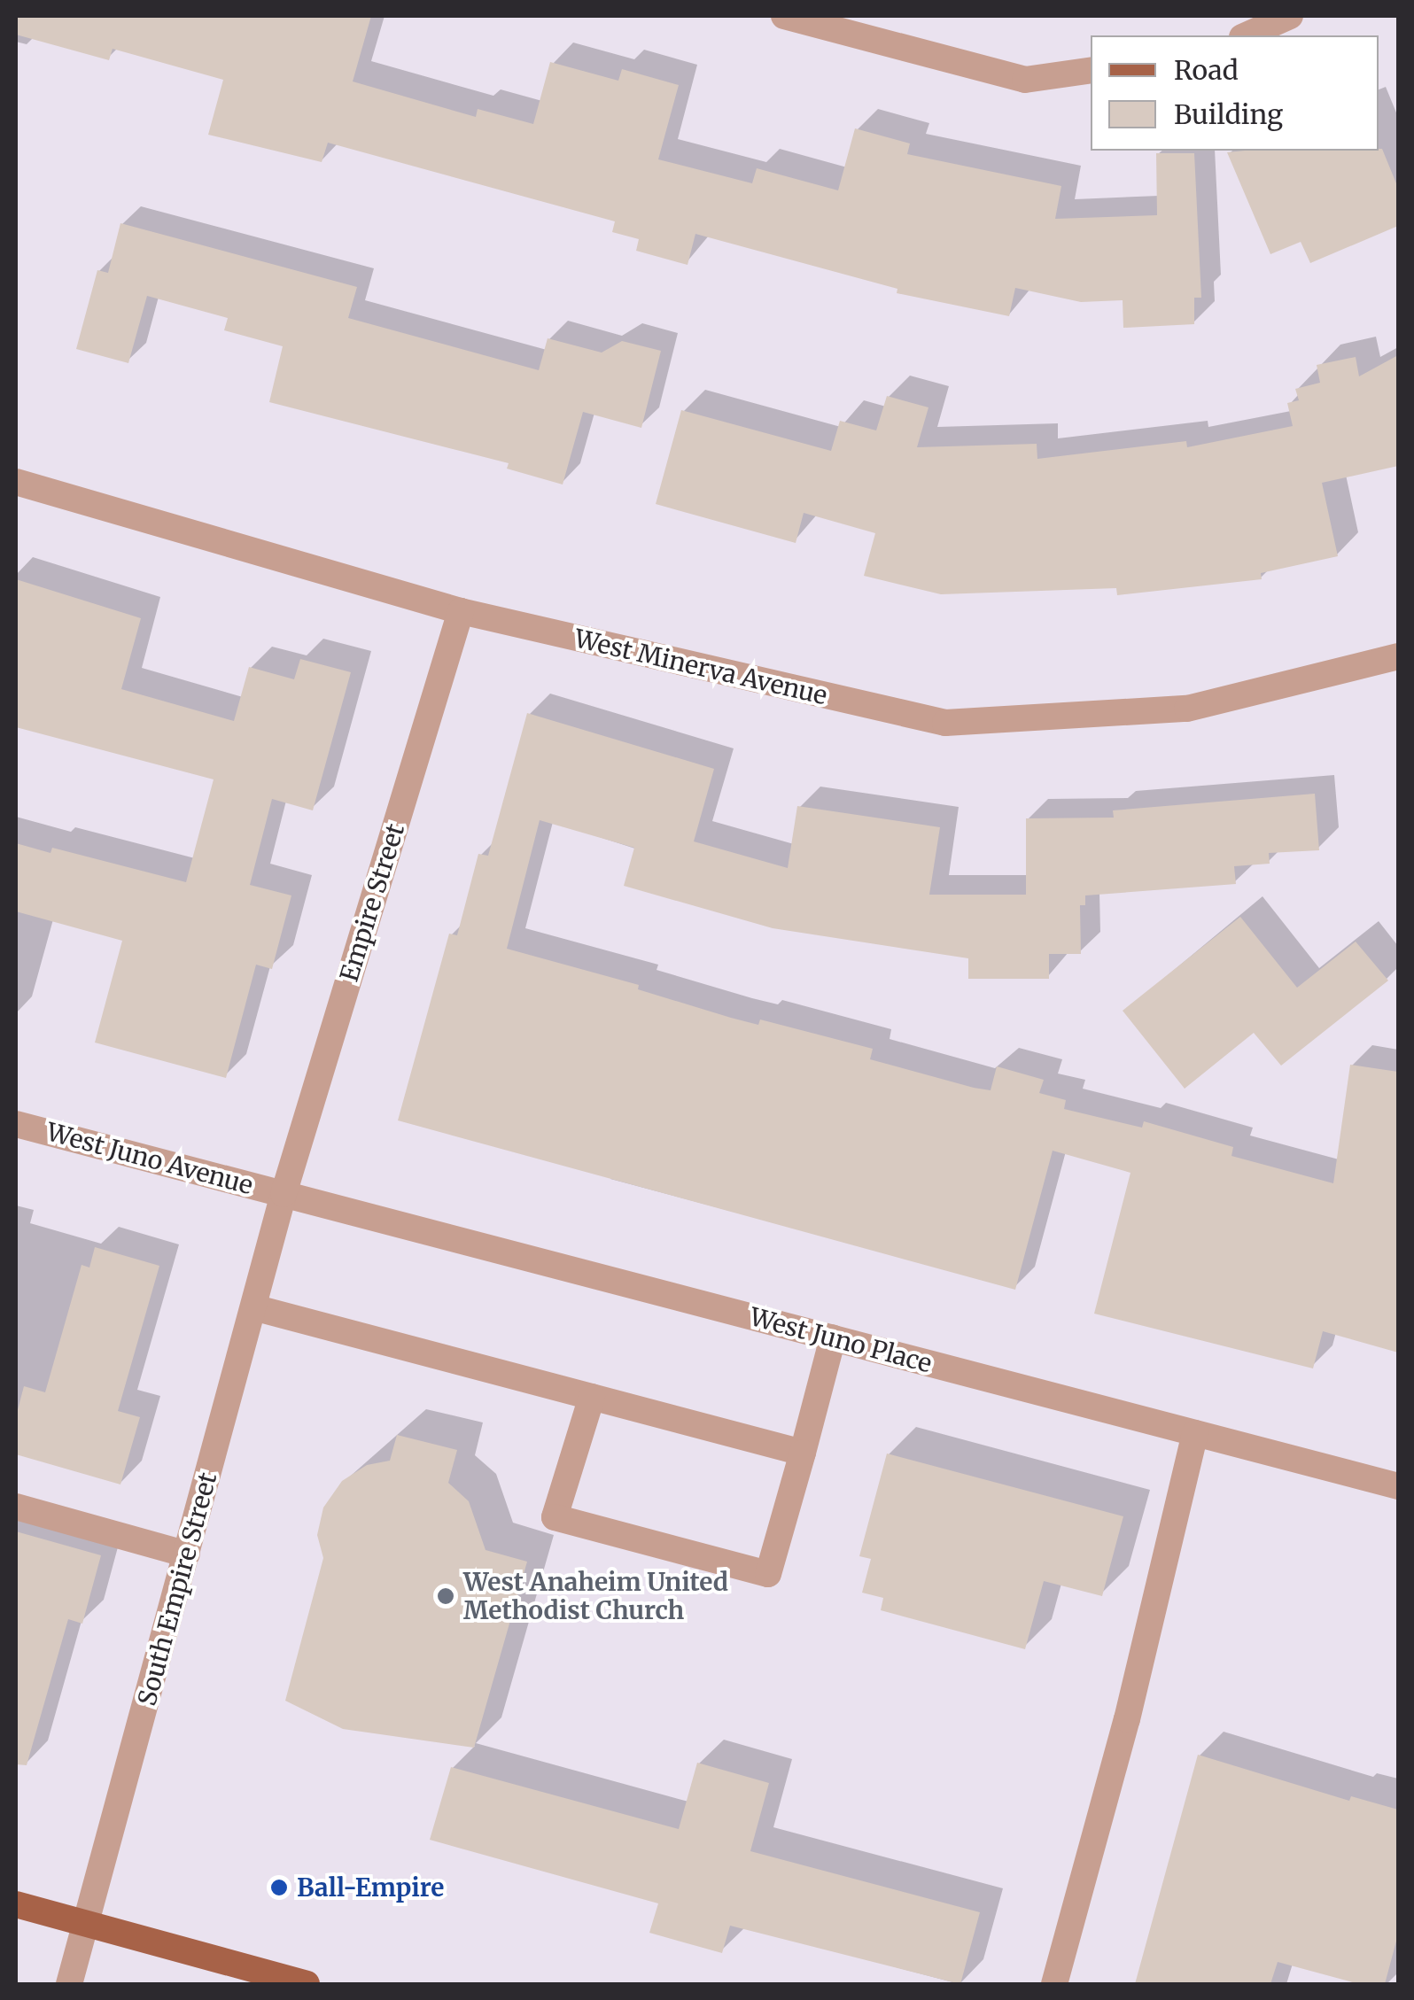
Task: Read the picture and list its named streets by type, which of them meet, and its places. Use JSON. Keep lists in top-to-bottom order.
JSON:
{
  "streets": {
    "street": [
      "West Minerva Avenue",
      "Empire Street",
      "West Juno Avenue",
      "West Juno Place",
      "South Empire Street"
    ]
  },
  "crossings": [
    ["West Minerva Avenue", "Empire Street"],
    ["Empire Street", "West Juno Avenue"],
    ["Empire Street", "West Juno Place"],
    ["Empire Street", "South Empire Street"],
    ["West Juno Avenue", "West Juno Place"],
    ["West Juno Avenue", "South Empire Street"],
    ["West Juno Place", "South Empire Street"]
  ],
  "places": ["West Anaheim United Methodist Church", "Ball-Empire"],
  "legend": ["Road", "Building"]
}
